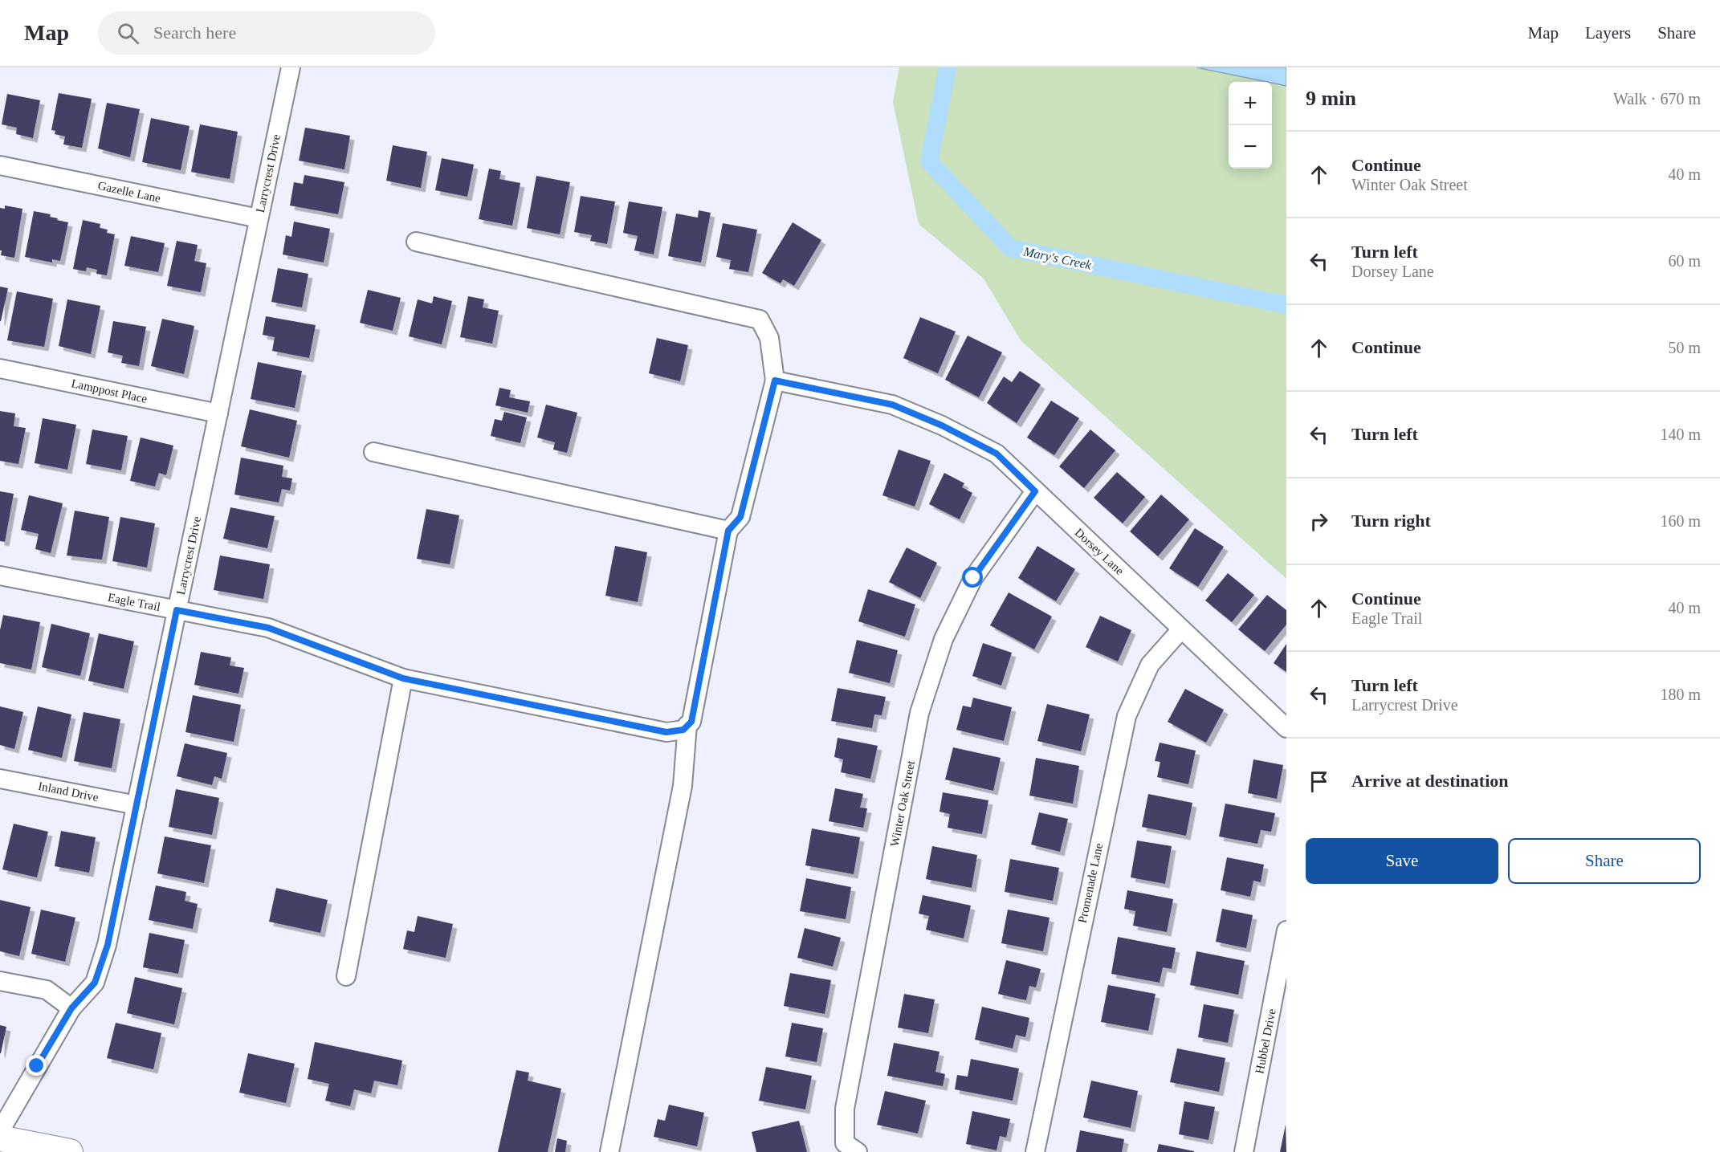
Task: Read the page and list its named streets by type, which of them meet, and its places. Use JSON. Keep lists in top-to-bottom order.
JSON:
{
  "streets": {
    "street": [
      "Larrycrest Drive",
      "Gazelle Lane",
      "Lamppost Place",
      "Dorsey Lane",
      "Eagle Trail",
      "Inland Drive",
      "Winter Oak Street",
      "Promenade Lane",
      "Hubbel Drive"
    ]
  },
  "crossings": [
    ["Larrycrest Drive", "Gazelle Lane"],
    ["Larrycrest Drive", "Lamppost Place"],
    ["Larrycrest Drive", "Eagle Trail"],
    ["Larrycrest Drive", "Inland Drive"],
    ["Dorsey Lane", "Winter Oak Street"],
    ["Dorsey Lane", "Promenade Lane"]
  ],
  "water": ["Mary's Creek"],
  "page": {
    "header": "Map",
    "search": "Search here",
    "nav": ["Map", "Layers", "Share"],
    "heading": ["9 min", "Walk · 670 m"],
    "map_buttons": ["+", "−"],
    "list": [
      ["Continue", "Winter Oak Street", "40 m"],
      ["Turn left", "Dorsey Lane", "60 m"],
      ["Continue", "50 m"],
      ["Turn left", "140 m"],
      ["Turn right", "160 m"],
      ["Continue", "Eagle Trail", "40 m"],
      ["Turn left", "Larrycrest Drive", "180 m"],
      "Arrive at destination"
    ],
    "buttons": ["Save", "Share"]
  }
}
